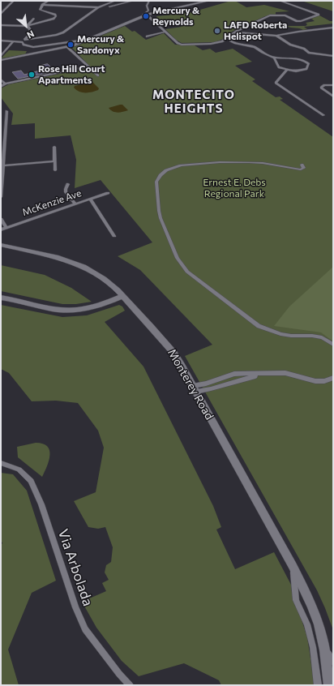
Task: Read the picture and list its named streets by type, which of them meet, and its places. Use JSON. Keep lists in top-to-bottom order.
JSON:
{
  "streets": {
    "street": ["McKenzie Ave", "Monterey Road", "Via Arbolada"]
  },
  "districts": ["MONTECITO HEIGHTS"],
  "parks": ["Ernest E. Debs Regional Park"],
  "places": [
    "Mercury & Reynolds",
    "LAFD Roberta Helispot",
    "Mercury & Sardonyx",
    "Rose Hill Court Apartments"
  ],
  "north": "bottom right"
}
